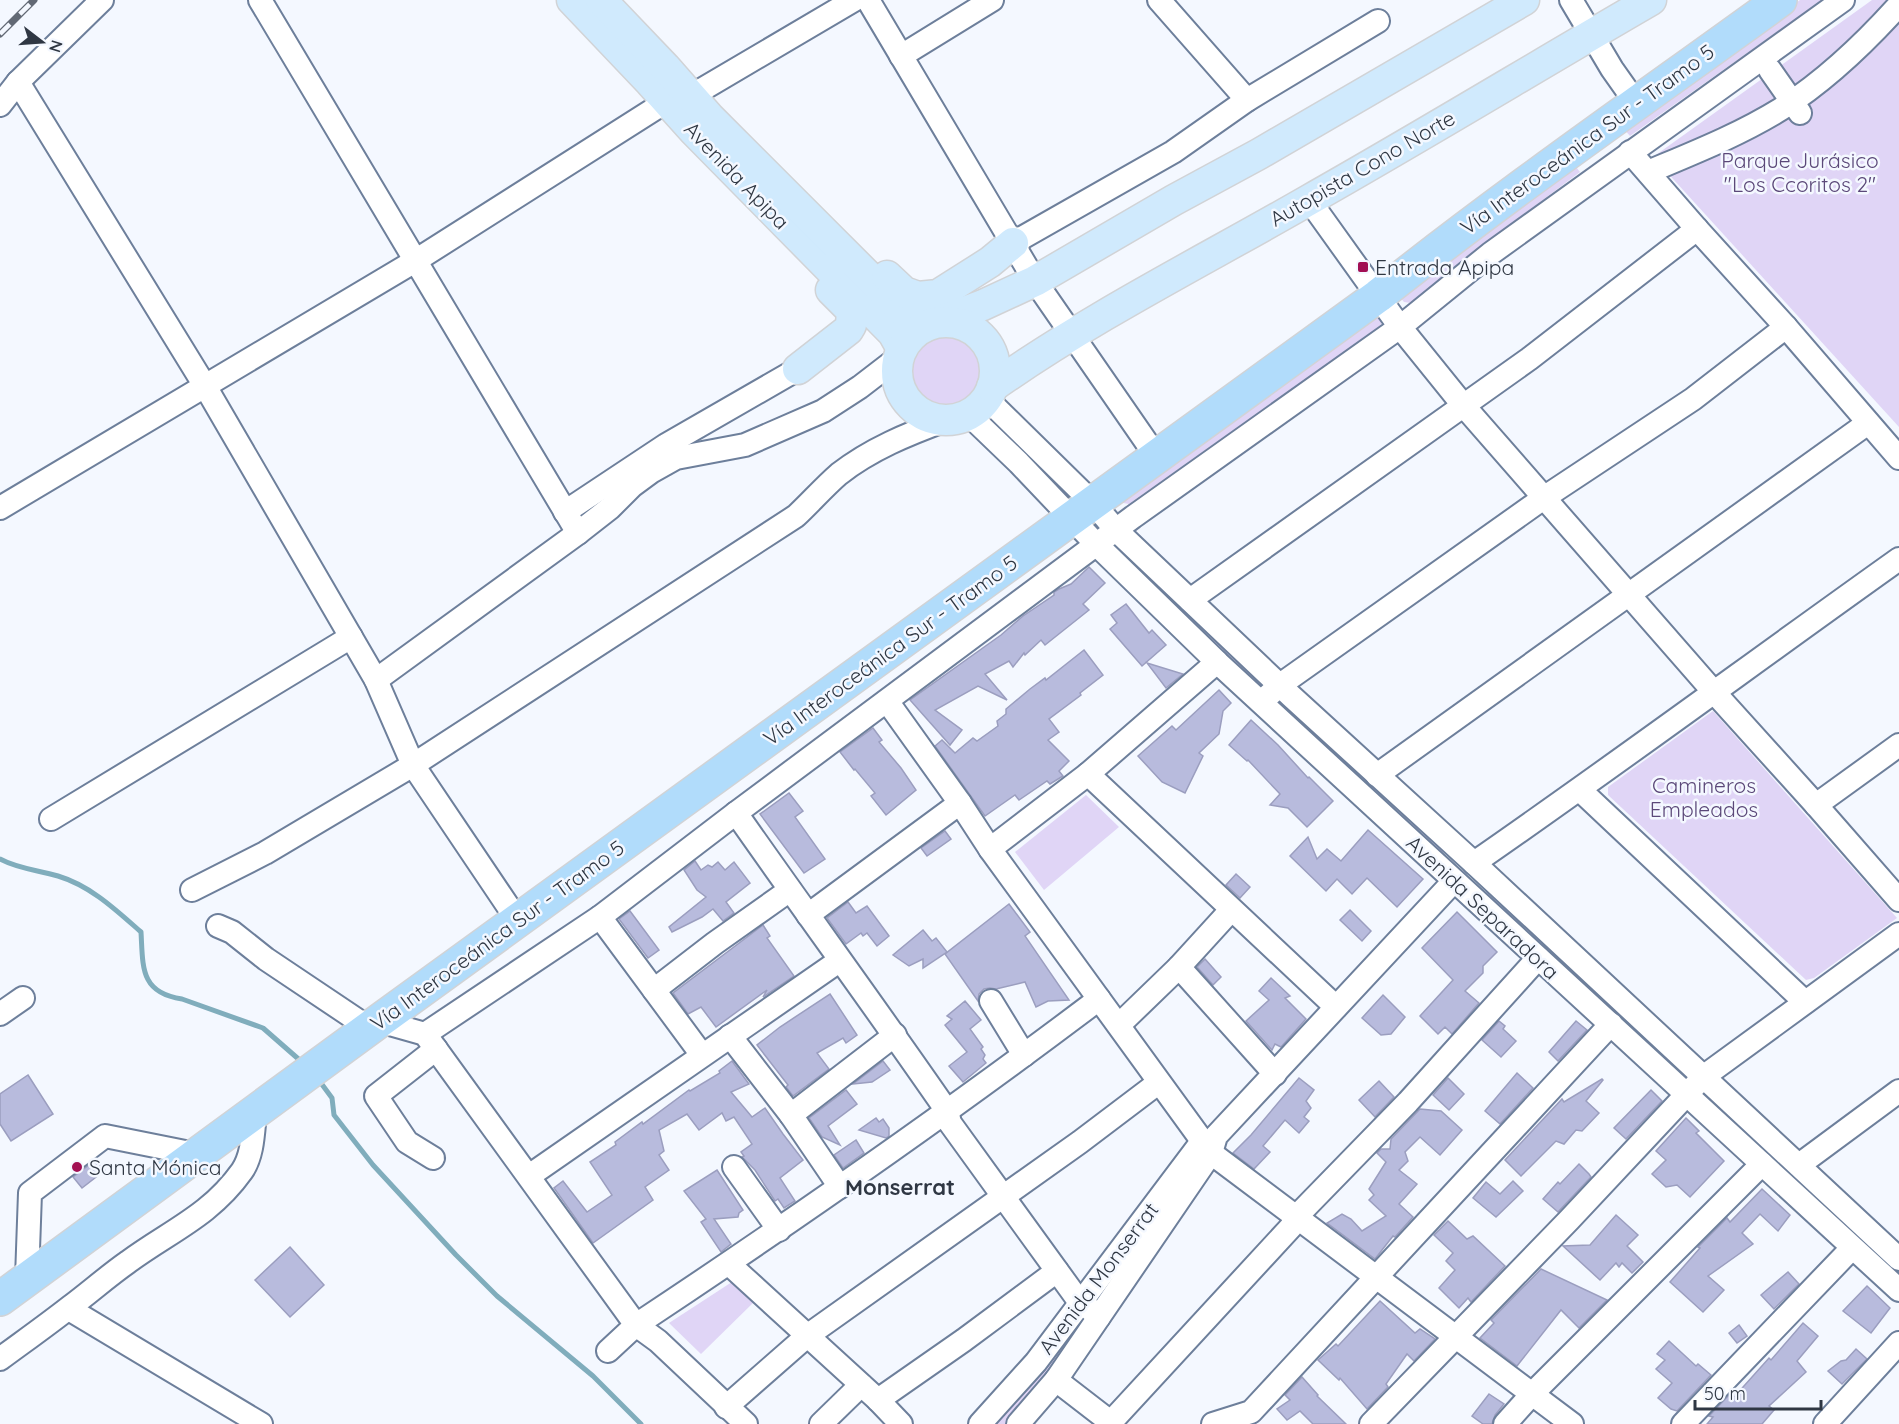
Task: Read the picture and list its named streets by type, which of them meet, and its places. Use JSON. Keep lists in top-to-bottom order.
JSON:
{
  "streets": {
    "highway": ["Vía Interoceánica Sur - Tramo 5"],
    "main road": ["Autopista Cono Norte", "Avenida Apipa"],
    "street": ["Avenida Separadora", "Avenida Monserrat"]
  },
  "crossings": [
    ["Vía Interoceánica Sur - Tramo 5", "Avenida Separadora"],
    ["Autopista Cono Norte", "Avenida Apipa"],
    ["Avenida Separadora", "Avenida Monserrat"]
  ],
  "districts": ["Monserrat"],
  "parks": ["Parque Jurásico \"Los Ccoritos 2\"", "Camineros Empleados"],
  "places": {
    "transit": ["Entrada Apipa"],
    "other": ["Santa Mónica"]
  },
  "scale_bar": "50 m",
  "north": "right"
}
